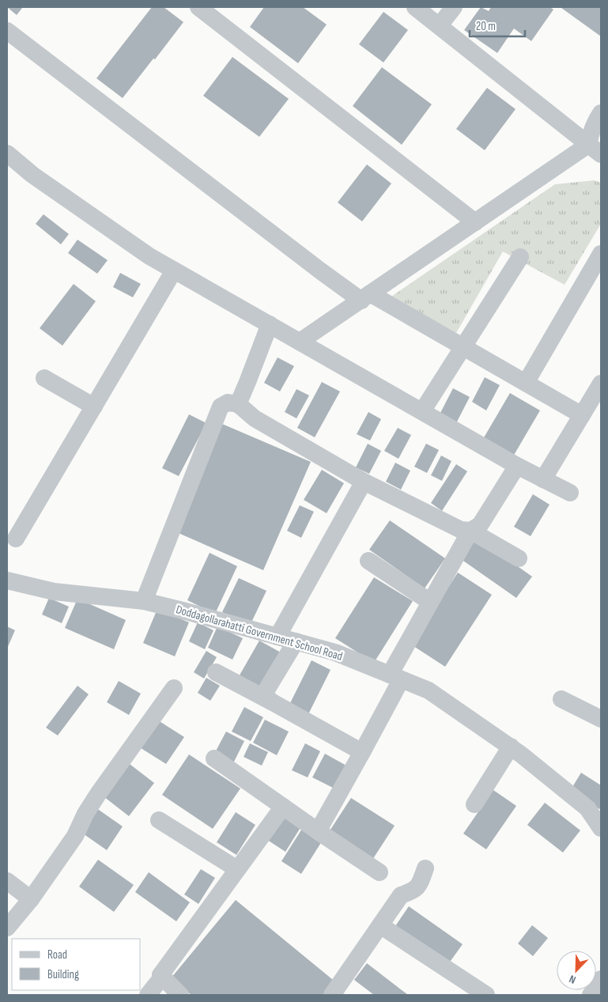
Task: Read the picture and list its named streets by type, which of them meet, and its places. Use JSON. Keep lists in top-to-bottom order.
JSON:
{
  "streets": {
    "street": ["Doddagollarahatti Government School Road"]
  },
  "legend": ["Road", "Building"],
  "scale_bar": "20 m",
  "north": "bottom left"
}
